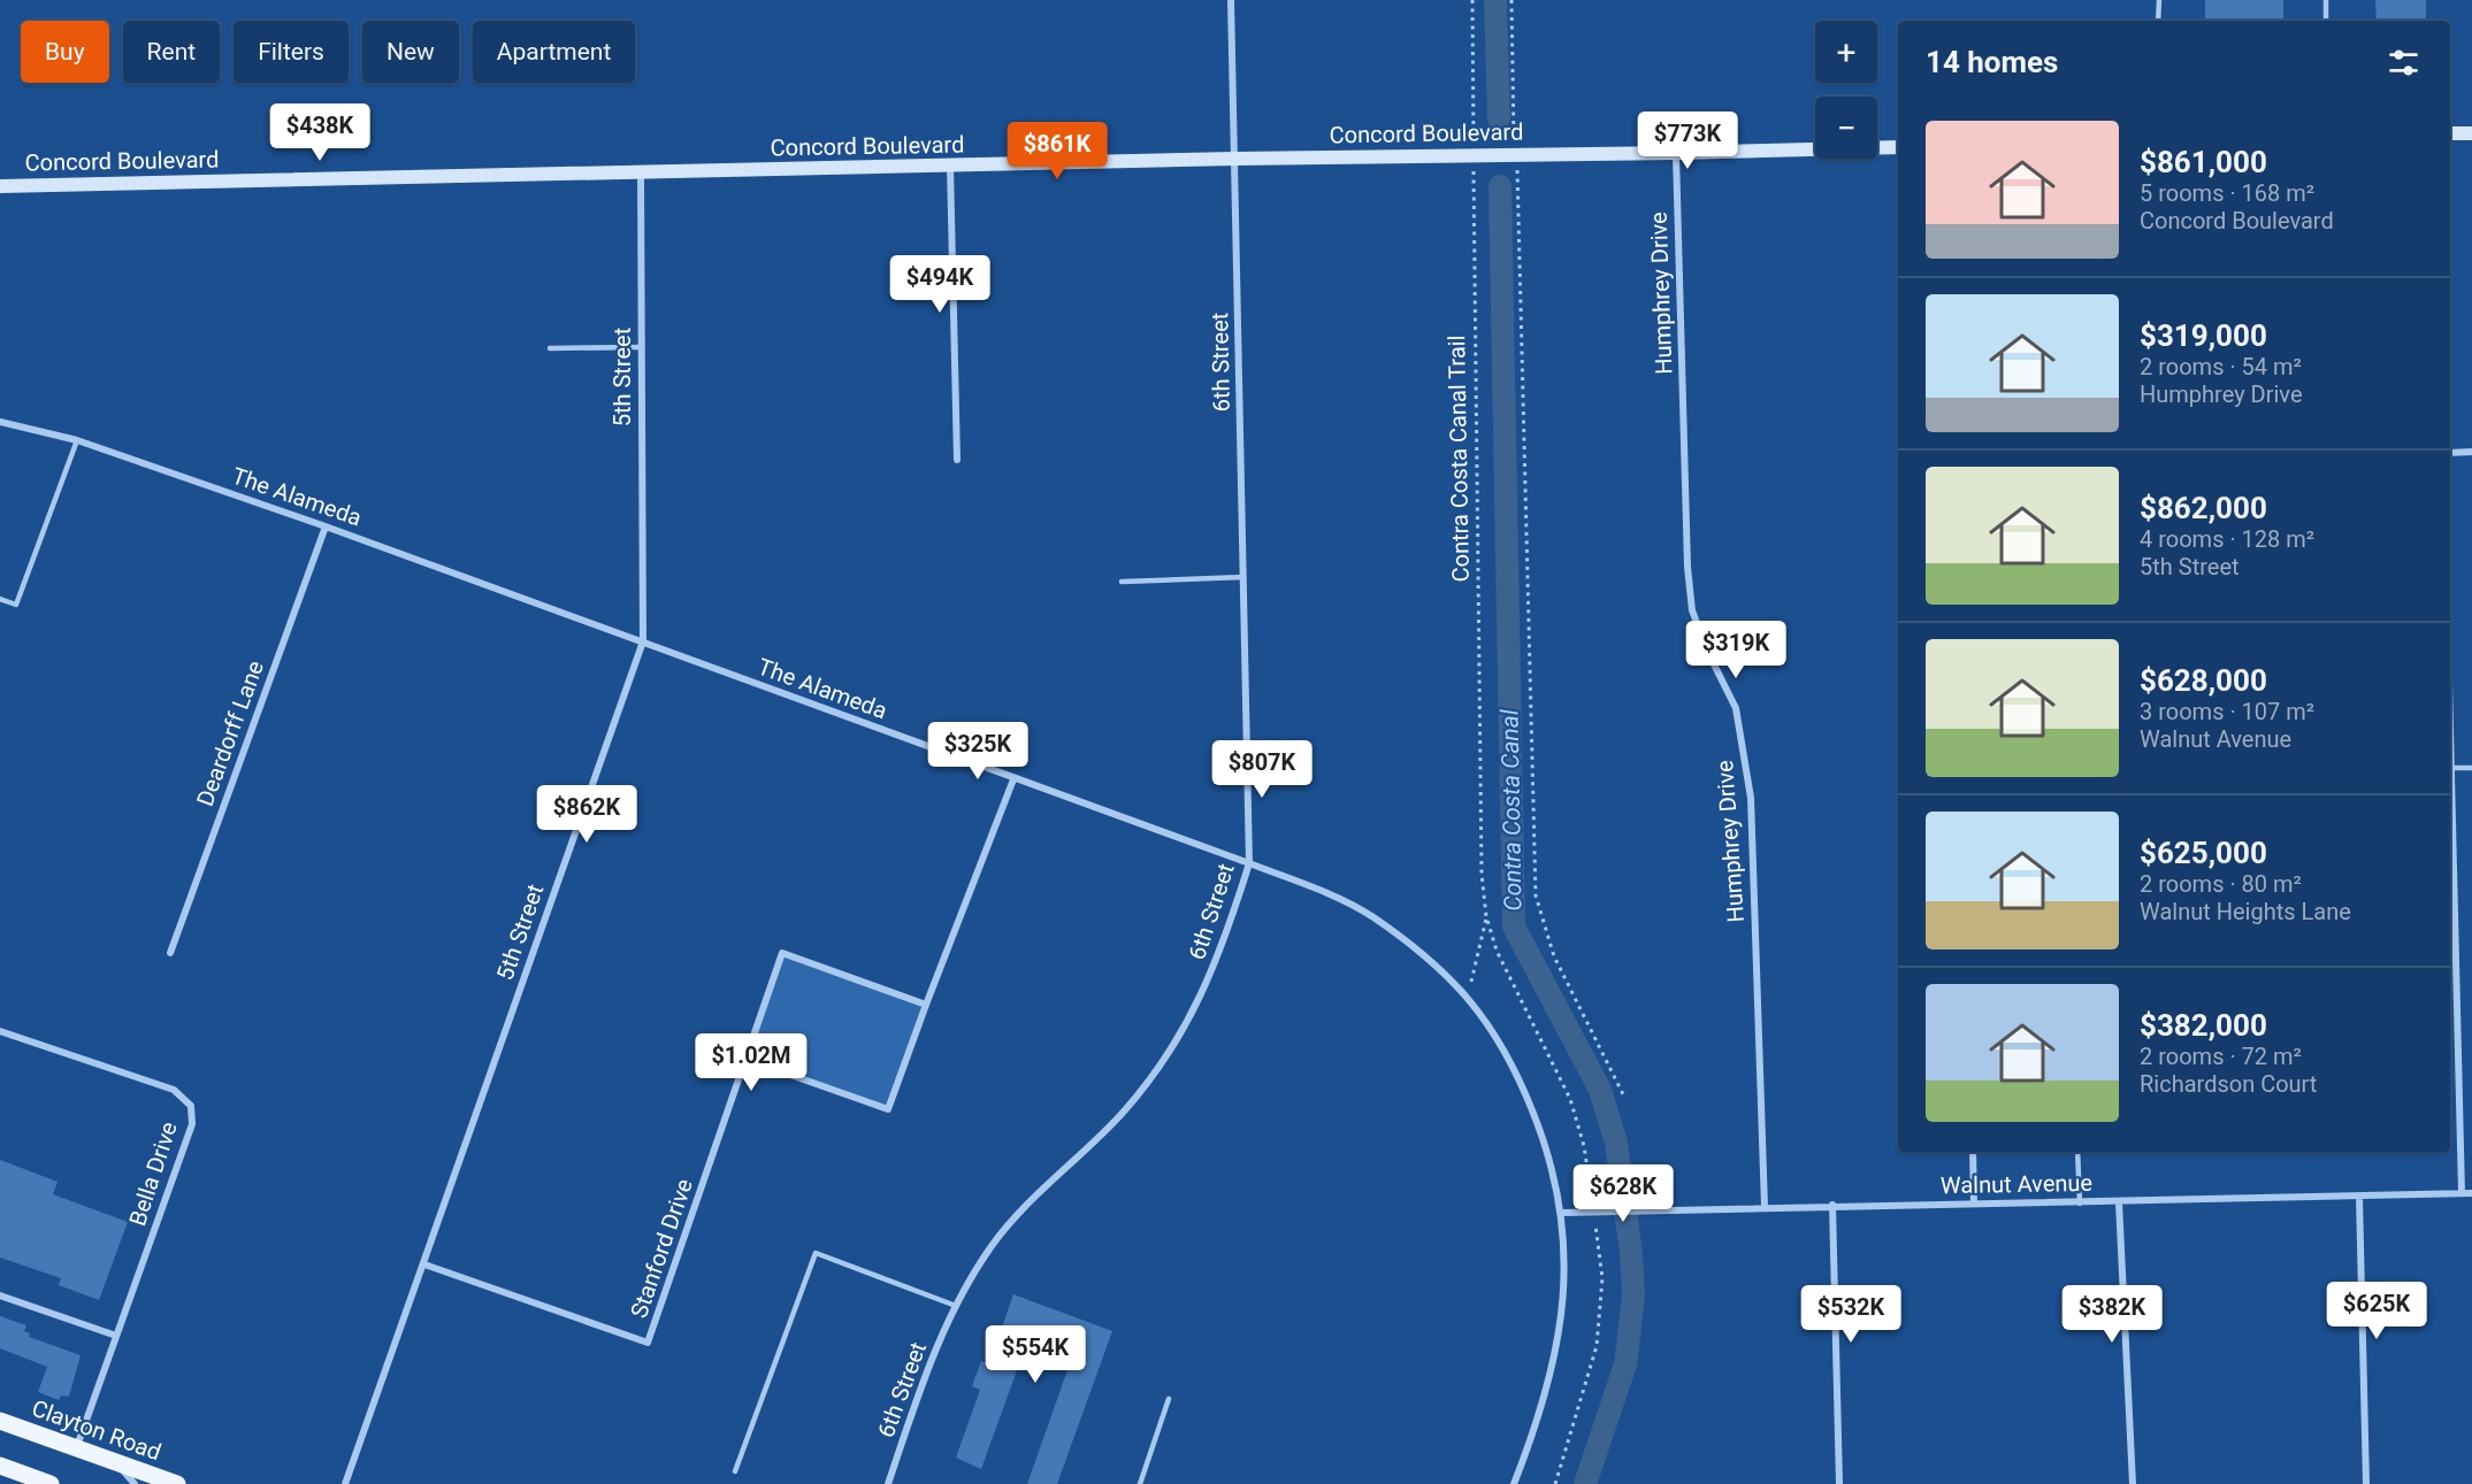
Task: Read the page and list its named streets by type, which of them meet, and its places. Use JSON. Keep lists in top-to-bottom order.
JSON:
{
  "streets": {
    "main road": ["Clayton Road"],
    "street": [
      "Concord Boulevard",
      "Humphrey Drive",
      "6th Street",
      "5th Street",
      "The Alameda",
      "Deardorff Lane",
      "Bella Drive",
      "Walnut Avenue",
      "Stanford Drive"
    ],
    "path": ["Contra Costa Canal Trail"]
  },
  "crossings": [
    ["Concord Boulevard", "Humphrey Drive"],
    ["Concord Boulevard", "6th Street"],
    ["Concord Boulevard", "5th Street"],
    ["Concord Boulevard", "Contra Costa Canal Trail"],
    ["Humphrey Drive", "Walnut Avenue"],
    ["6th Street", "The Alameda"],
    ["5th Street", "The Alameda"],
    ["5th Street", "Stanford Drive"],
    ["Contra Costa Canal Trail", "The Alameda"],
    ["Contra Costa Canal Trail", "Walnut Avenue"],
    ["The Alameda", "Deardorff Lane"],
    ["The Alameda", "Walnut Avenue"],
    ["Bella Drive", "Clayton Road"]
  ],
  "water": ["Contra Costa Canal"],
  "page": {
    "map_buttons": ["+", "−"],
    "chip": [
      "Buy",
      "Rent",
      "Filters",
      "New",
      "Apartment"
    ],
    "heading": "14 homes",
    "price": [
      "$438K",
      "$773K",
      "$861K",
      "$494K",
      "$319K",
      "$325K",
      "$807K",
      "$862K",
      "$1.02M",
      "$628K",
      "$625K",
      "$532K",
      "$382K",
      "$554K"
    ],
    "list": [
      {
        "name": "$861,000",
        "note": "5 rooms · 168 m² · Concord Boulevard"
      },
      {
        "name": "$319,000",
        "note": "2 rooms · 54 m² · Humphrey Drive"
      },
      {
        "name": "$862,000",
        "note": "4 rooms · 128 m² · 5th Street"
      },
      {
        "name": "$628,000",
        "note": "3 rooms · 107 m² · Walnut Avenue"
      },
      {
        "name": "$625,000",
        "note": "2 rooms · 80 m² · Walnut Heights Lane"
      },
      {
        "name": "$382,000",
        "note": "2 rooms · 72 m² · Richardson Court"
      }
    ]
  }
}
